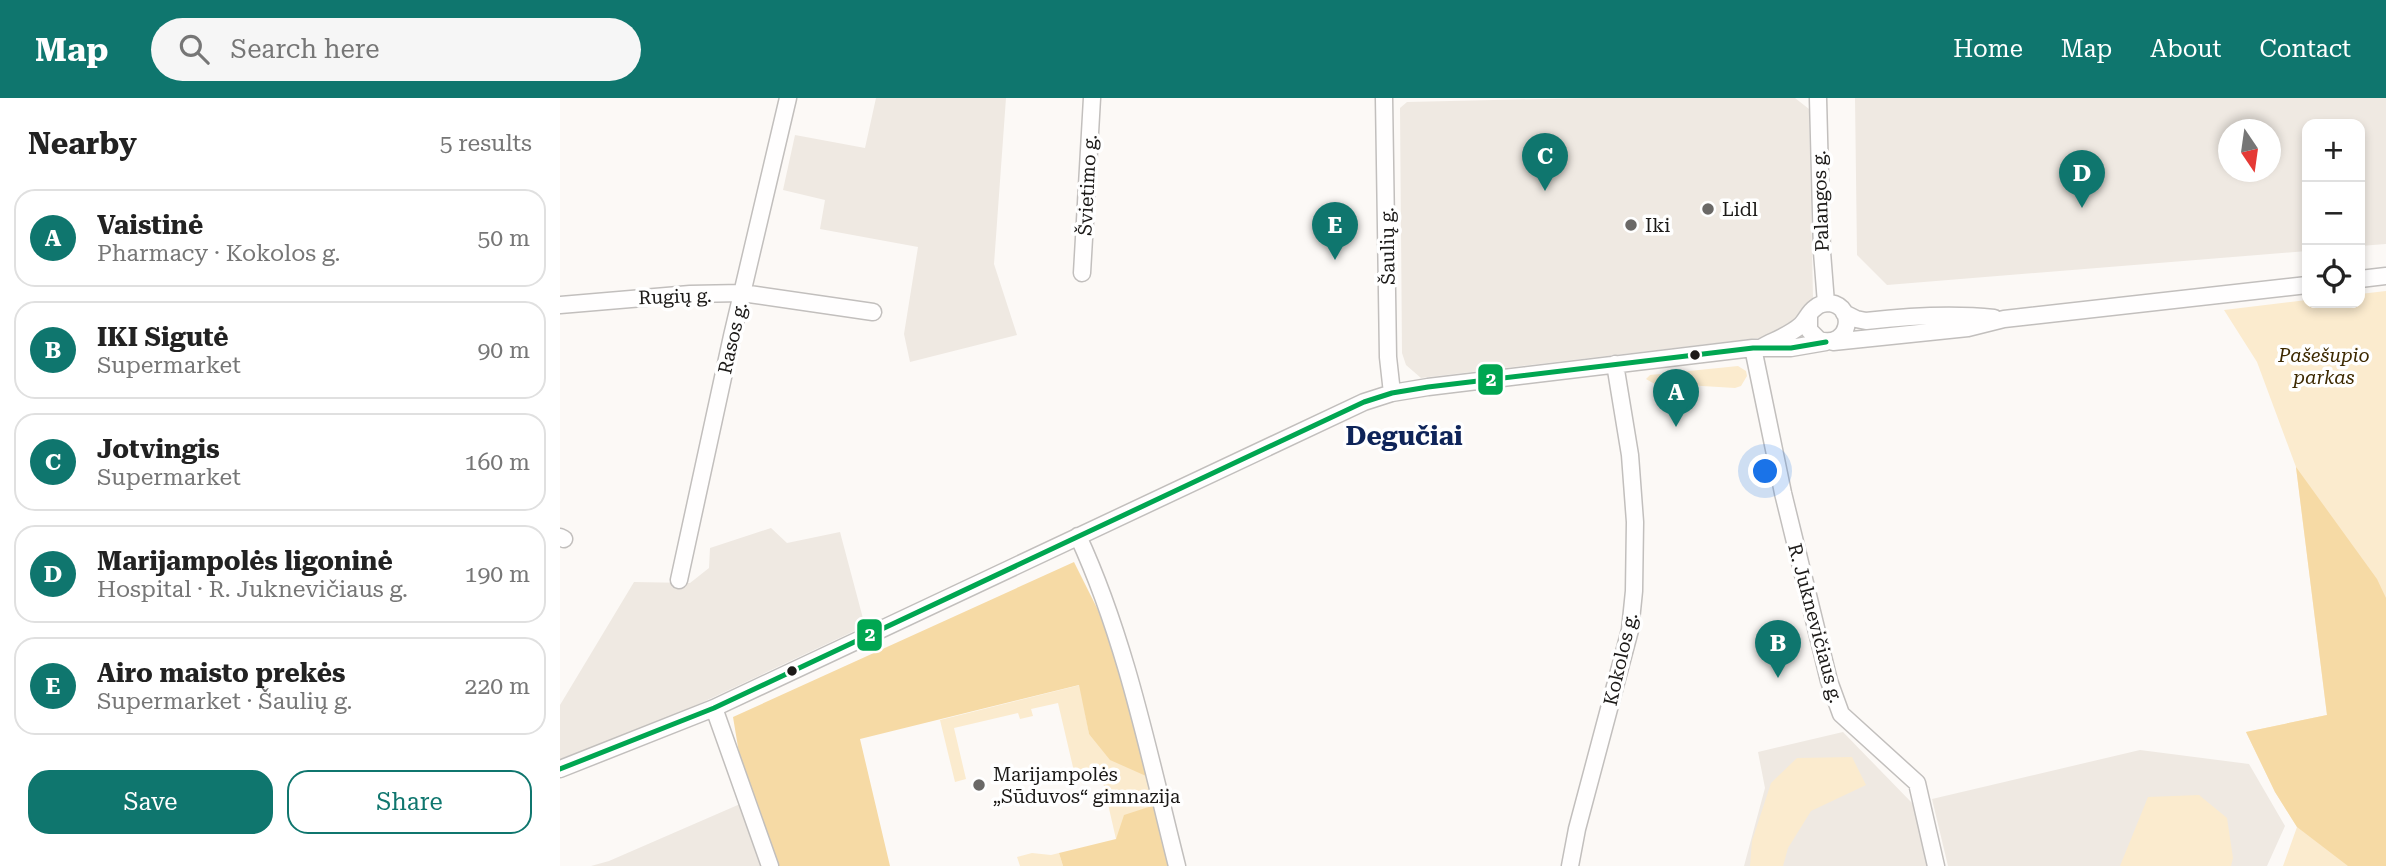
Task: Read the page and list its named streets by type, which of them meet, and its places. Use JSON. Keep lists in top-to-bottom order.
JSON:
{
  "streets": {
    "street": [
      "Švietimo g.",
      "Palangos g.",
      "Šaulių g.",
      "Rugių g.",
      "Rasos g.",
      "R. Juknevičiaus g.",
      "Kokolos g."
    ]
  },
  "crossings": [
    ["Rugių g.", "Rasos g."]
  ],
  "districts": ["Degučiai"],
  "parks": ["Pašešupio parkas"],
  "places": ["Lidl", "Iki", "Marijampolės „Sūduvos“ gimnazija"],
  "lines": ["transit line 2"],
  "north": "bottom",
  "page": {
    "header": "Map",
    "search": "Search here",
    "nav": [
      "Home",
      "Map",
      "About",
      "Contact"
    ],
    "heading": ["Nearby", "5 results"],
    "map_buttons": ["+", "−"],
    "pins": [
      "C",
      "D",
      "E",
      "A",
      "B"
    ],
    "list": [
      {
        "mark": "A",
        "name": "Vaistinė",
        "note": "Pharmacy · Kokolos g.",
        "value": "50 m"
      },
      {
        "mark": "B",
        "name": "IKI Sigutė",
        "note": "Supermarket",
        "value": "90 m"
      },
      {
        "mark": "C",
        "name": "Jotvingis",
        "note": "Supermarket",
        "value": "160 m"
      },
      {
        "mark": "D",
        "name": "Marijampolės ligoninė",
        "note": "Hospital · R. Juknevičiaus g.",
        "value": "190 m"
      },
      {
        "mark": "E",
        "name": "Airo maisto prekės",
        "note": "Supermarket · Šaulių g.",
        "value": "220 m"
      }
    ],
    "buttons": ["Save", "Share"]
  }
}
